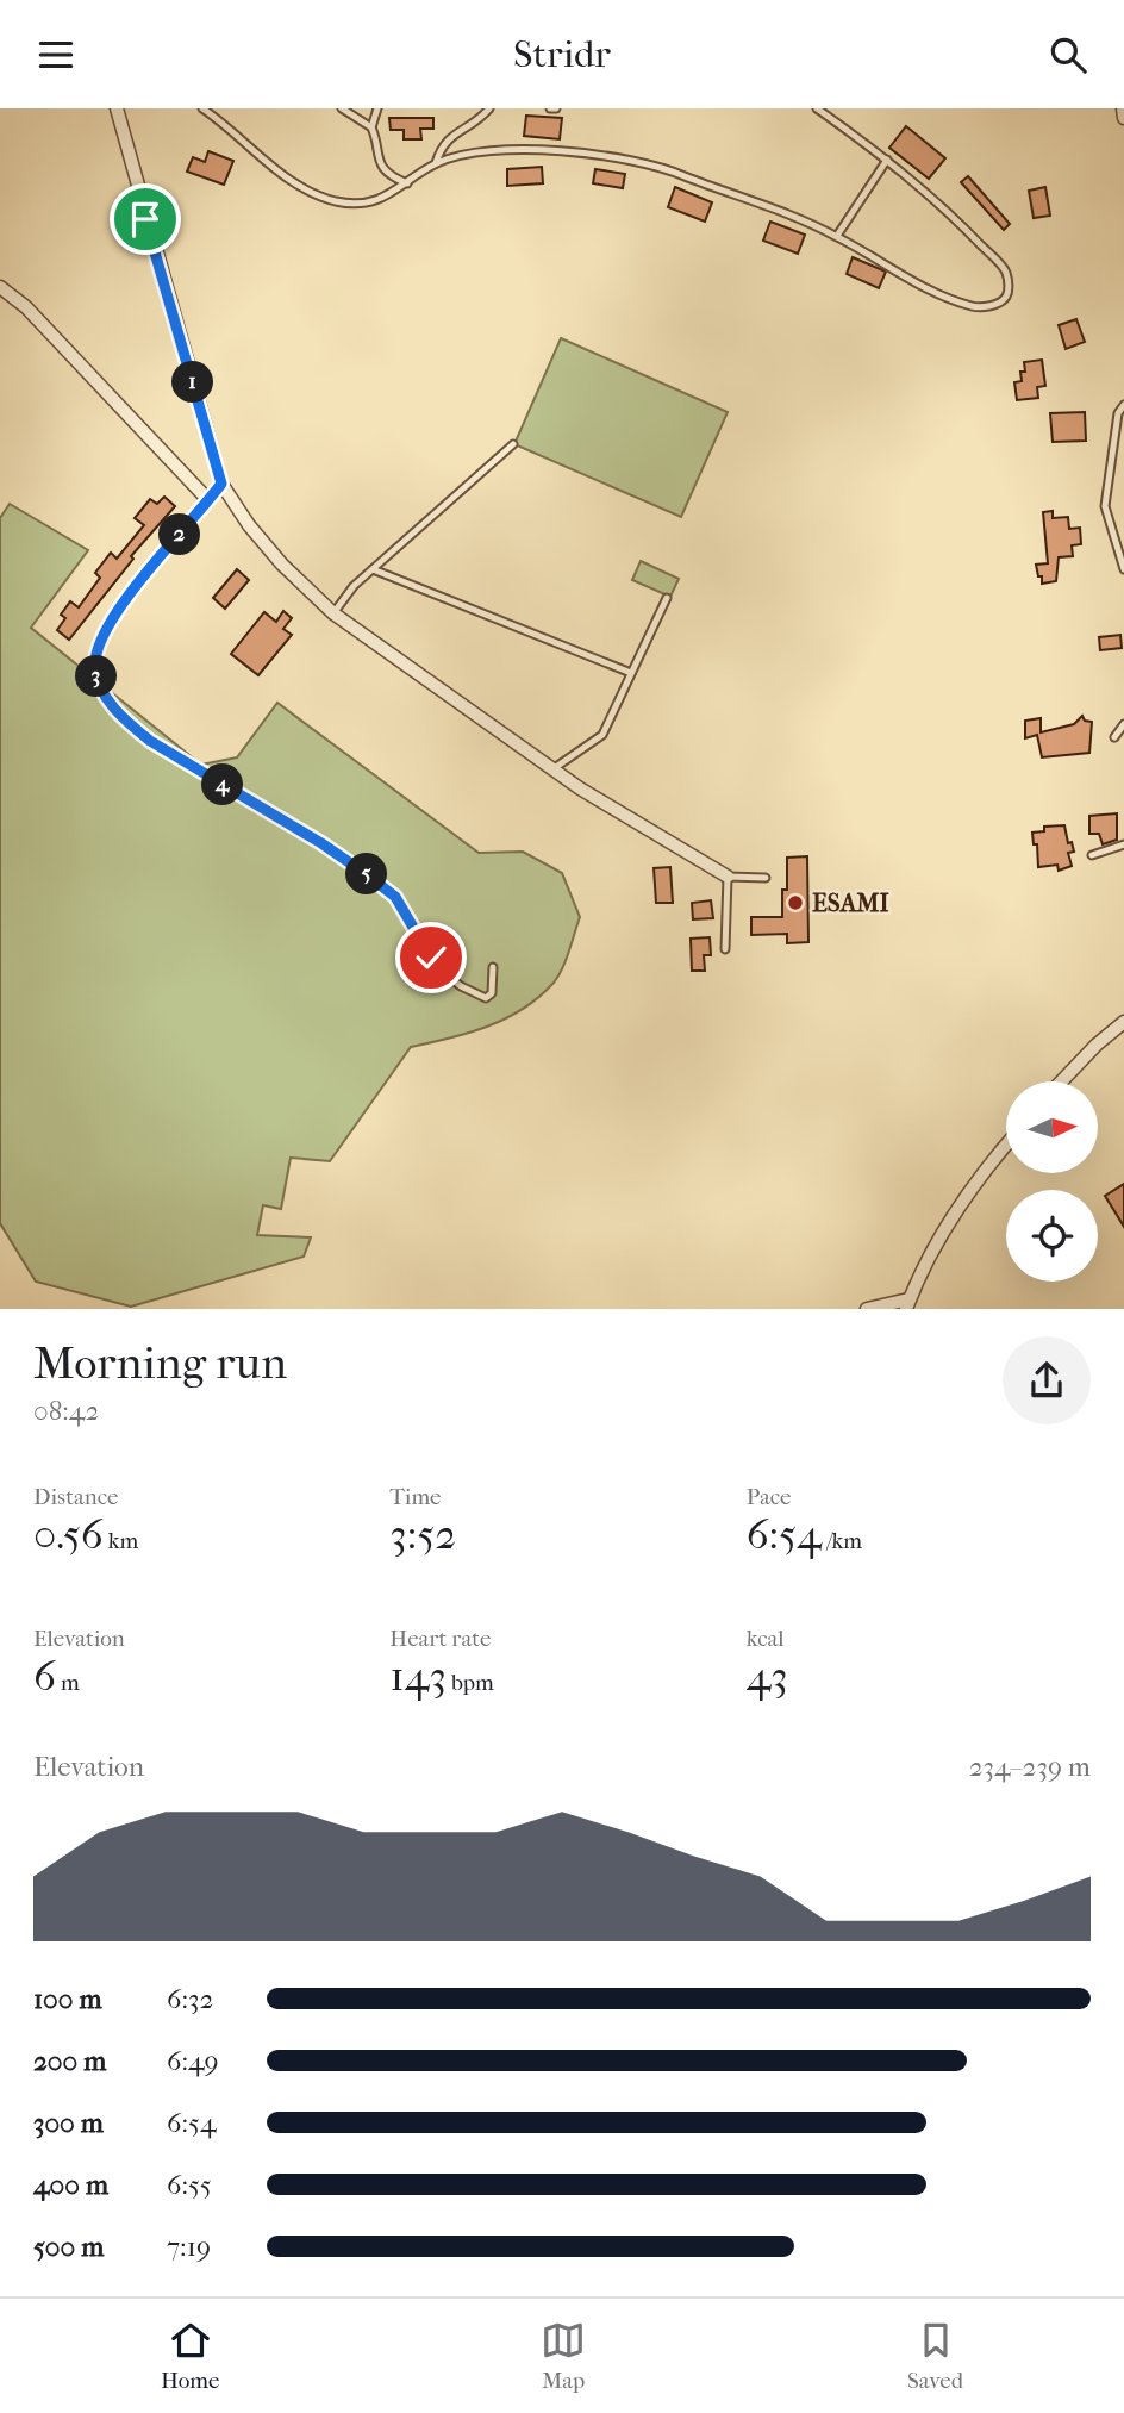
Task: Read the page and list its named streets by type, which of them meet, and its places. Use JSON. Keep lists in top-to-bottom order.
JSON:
{
  "places": ["ESAMI"],
  "north": "right",
  "page": {
    "header": "Stridr",
    "pins": [
      "1",
      "2",
      "3",
      "4",
      "5"
    ],
    "heading": ["Morning run", "08:42"],
    "stats": [
      ["Distance", "0.56 km"],
      ["Time", "3:52"],
      ["Pace", "6:54 /km"],
      ["Elevation", "6 m"],
      ["Heart rate", "143 bpm"],
      ["kcal", "43"]
    ],
    "chart": ["Elevation", "234–239 m"],
    "list": [
      {
        "name": "100 m",
        "note": "6:32"
      },
      {
        "name": "200 m",
        "note": "6:49"
      },
      {
        "name": "300 m",
        "note": "6:54"
      },
      {
        "name": "400 m",
        "note": "6:55"
      },
      {
        "name": "500 m",
        "note": "7:19"
      }
    ],
    "tabs": ["Home", "Map", "Saved"]
  }
}
